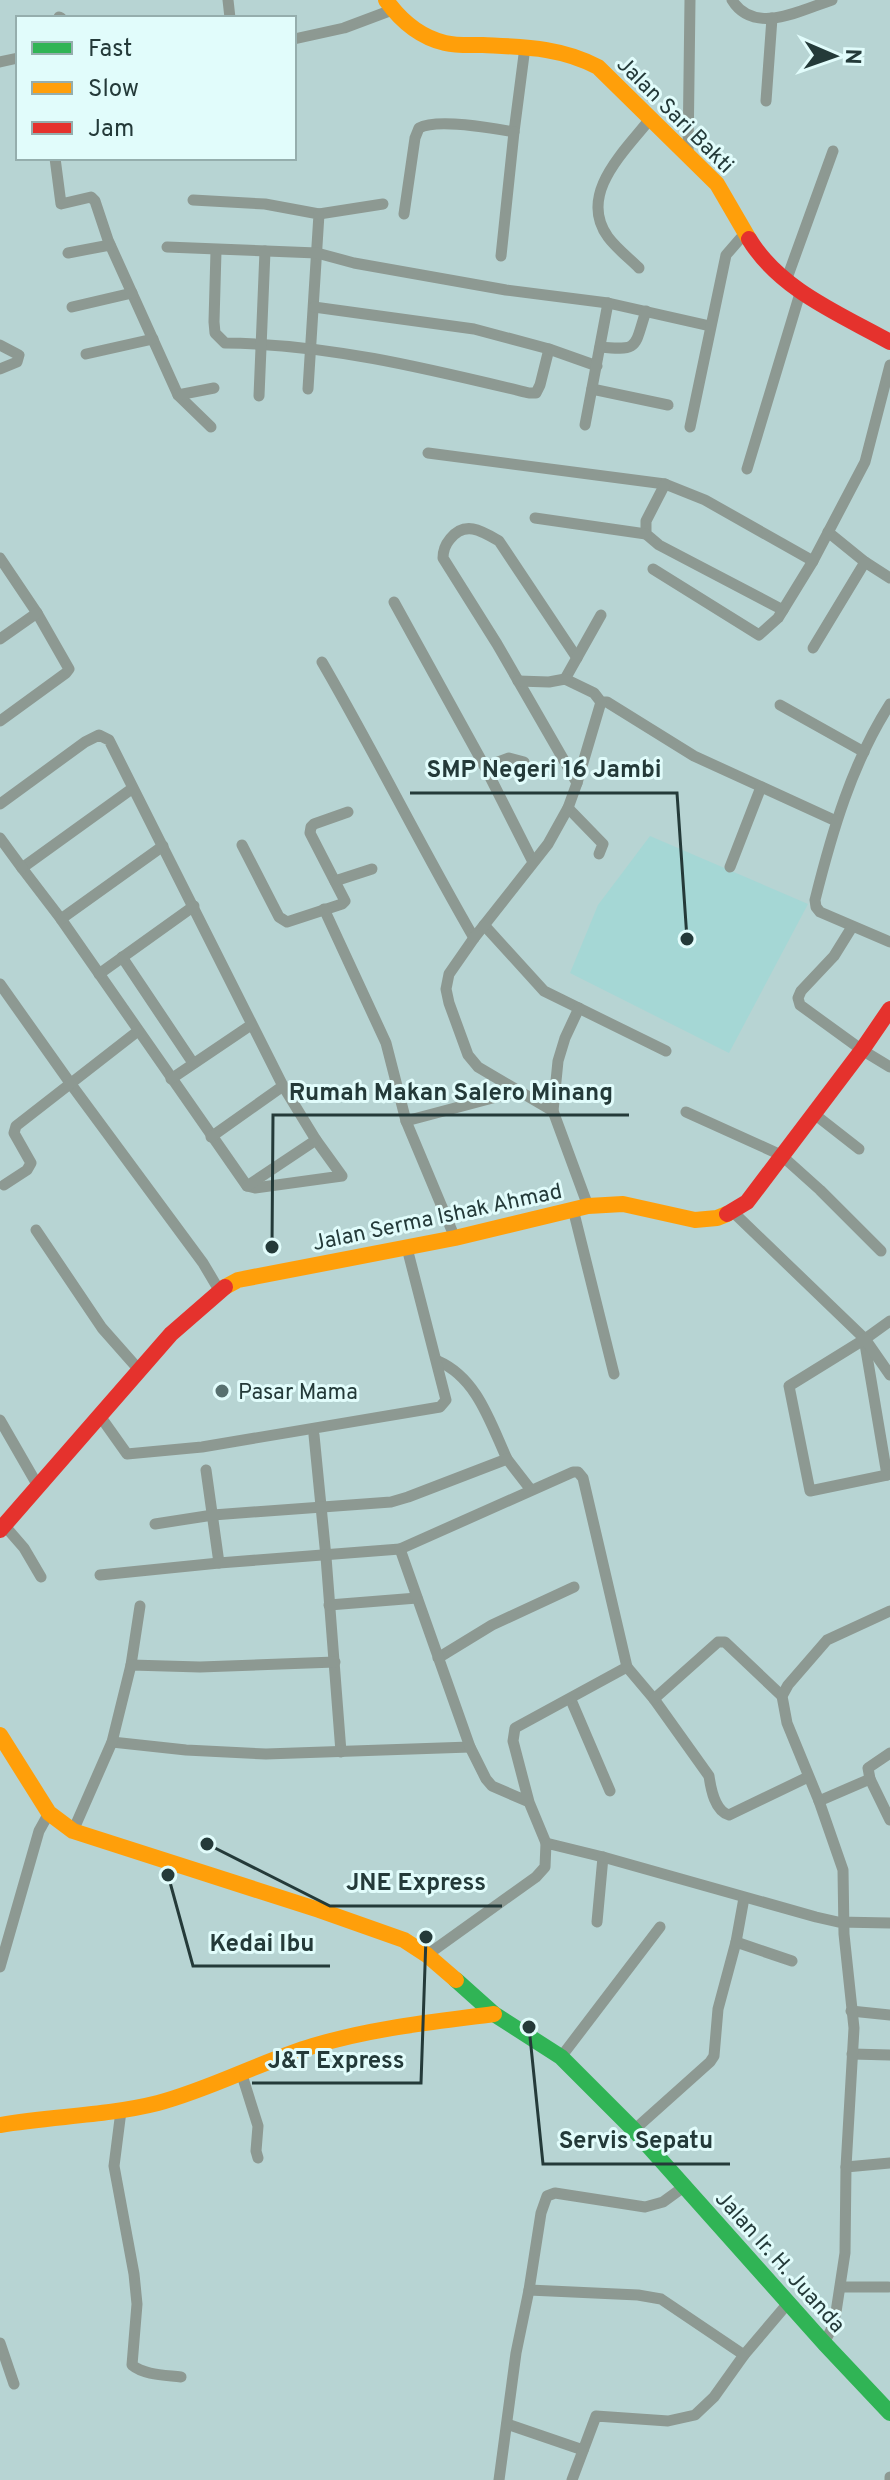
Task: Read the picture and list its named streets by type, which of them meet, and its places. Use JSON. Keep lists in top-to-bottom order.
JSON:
{
  "streets": {
    "main road": ["Jalan Sari Bakti", "Jalan Serma Ishak Ahmad", "Jalan Ir. H. Juanda"]
  },
  "places": [
    "SMP Negeri 16 Jambi",
    "Rumah Makan Salero Minang",
    "Pasar Mama",
    "JNE Express",
    "Kedai Ibu",
    "J&T Express",
    "Servis Sepatu"
  ],
  "legend": ["Fast", "Slow", "Jam"],
  "north": "right"
}
